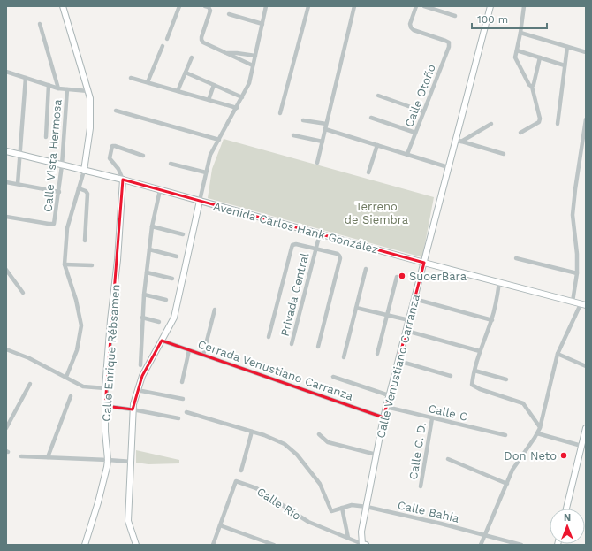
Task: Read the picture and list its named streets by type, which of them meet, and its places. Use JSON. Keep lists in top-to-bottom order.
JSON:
{
  "streets": {
    "street": [
      "Calle Otoño",
      "Calle Vista Hermosa",
      "Avenida Carlos Hank González",
      "Privada Central",
      "Calle Enrique Rébsamen",
      "Calle Venustiano Carranza",
      "Cerrada Venustiano Carranza",
      "Calle C",
      "Calle C. D.",
      "Calle Río",
      "Calle Bahía"
    ]
  },
  "crossings": [
    ["Calle Vista Hermosa", "Avenida Carlos Hank González"],
    ["Avenida Carlos Hank González", "Privada Central"],
    ["Avenida Carlos Hank González", "Calle Enrique Rébsamen"],
    ["Avenida Carlos Hank González", "Calle Venustiano Carranza"],
    ["Calle Venustiano Carranza", "Cerrada Venustiano Carranza"],
    ["Calle Venustiano Carranza", "Calle C"],
    ["Calle Venustiano Carranza", "Calle Río"],
    ["Calle Venustiano Carranza", "Calle Bahía"],
    ["Calle C", "Calle C. D."]
  ],
  "parks": ["Terreno de Siembra"],
  "places": ["SuoerBara", "Don Neto"],
  "scale_bar": "100 m",
  "north": "top"
}
